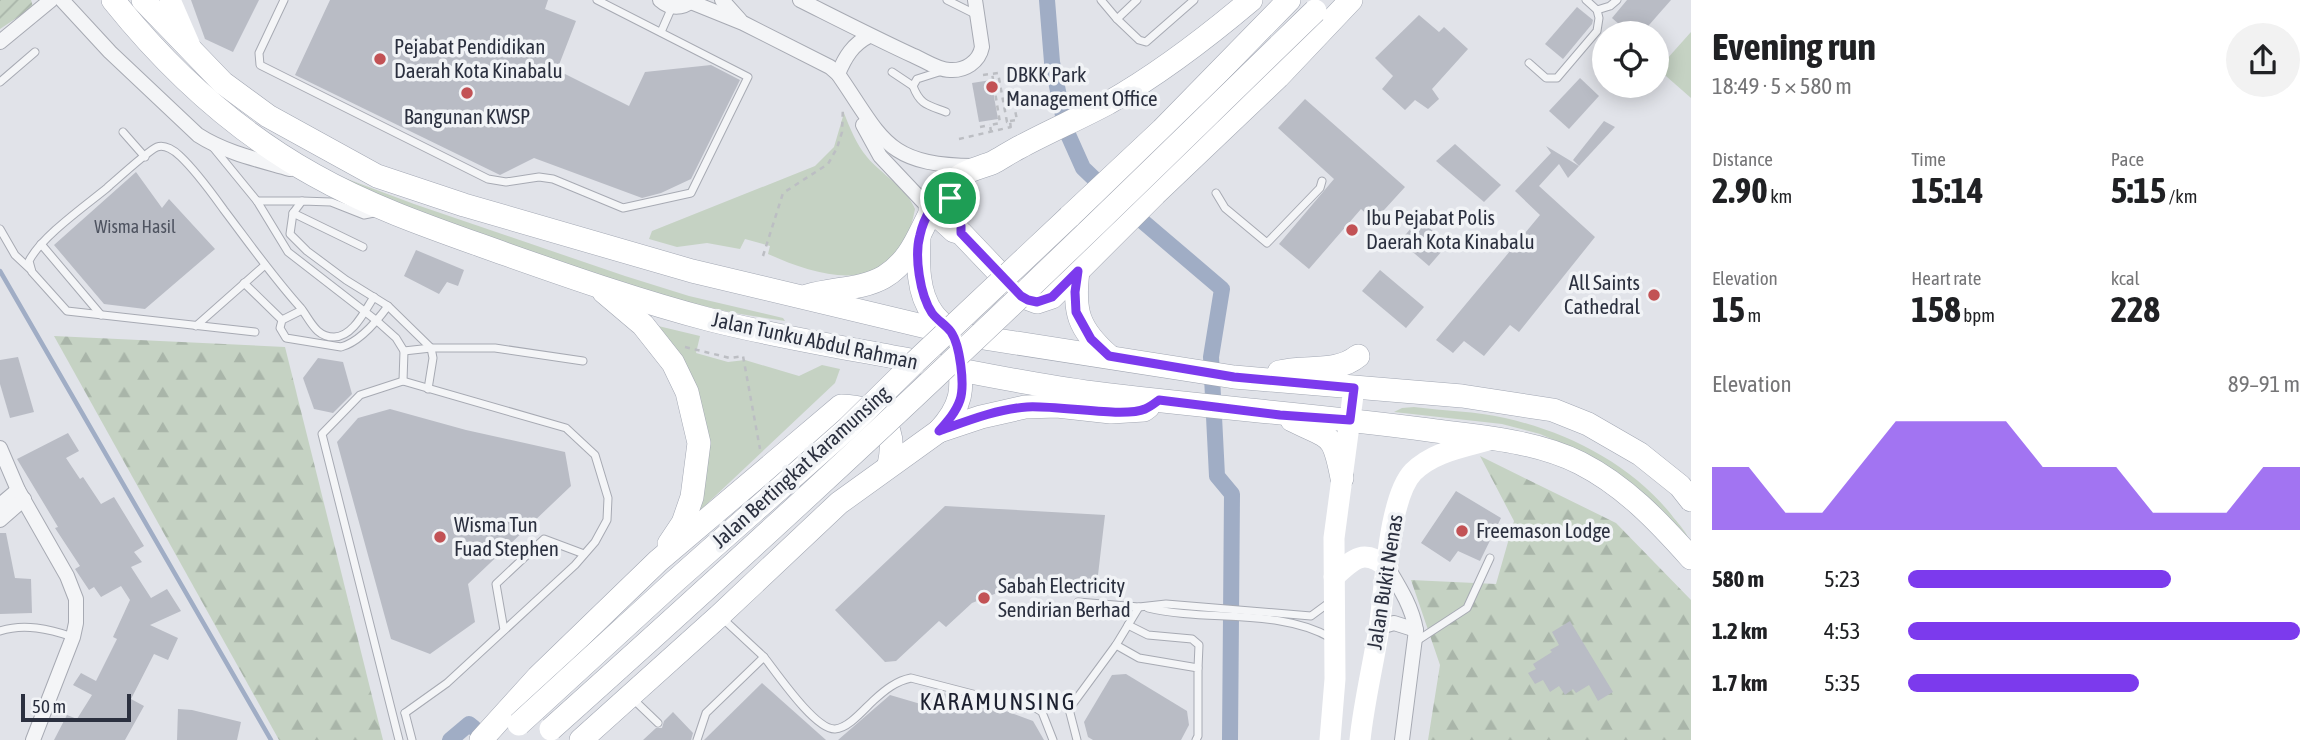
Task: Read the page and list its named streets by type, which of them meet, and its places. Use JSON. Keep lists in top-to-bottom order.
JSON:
{
  "streets": {
    "main road": ["Jalan Tunku Abdul Rahman", "Jalan Bertingkat Karamunsing", "Jalan Bukit Nenas"]
  },
  "crossings": [
    ["Jalan Tunku Abdul Rahman", "Jalan Bukit Nenas"]
  ],
  "districts": ["KARAMUNSING"],
  "places": [
    "Pejabat Pendidikan Daerah Kota Kinabalu",
    "DBKK Park Management Office",
    "Bangunan KWSP",
    "Ibu Pejabat Polis Daerah Kota Kinabalu",
    "All Saints Cathedral",
    "Freemason Lodge",
    "Wisma Tun Fuad Stephen",
    "Sabah Electricity Sendirian Berhad"
  ],
  "house_numbers": ["Wisma Hasil"],
  "scale_bar": "50 m",
  "page": {
    "heading": ["Evening run", "18:49 · 5 × 580 m"],
    "stats": [
      ["Distance", "2.90 km"],
      ["Time", "15:14"],
      ["Pace", "5:15 /km"],
      ["Elevation", "15 m"],
      ["Heart rate", "158 bpm"],
      ["kcal", "228"]
    ],
    "chart": ["Elevation", "89–91 m"],
    "list": [
      {
        "name": "580 m",
        "note": "5:23"
      },
      {
        "name": "1.2 km",
        "note": "4:53"
      },
      {
        "name": "1.7 km",
        "note": "5:35"
      }
    ],
    "scale": "50 m"
  }
}
